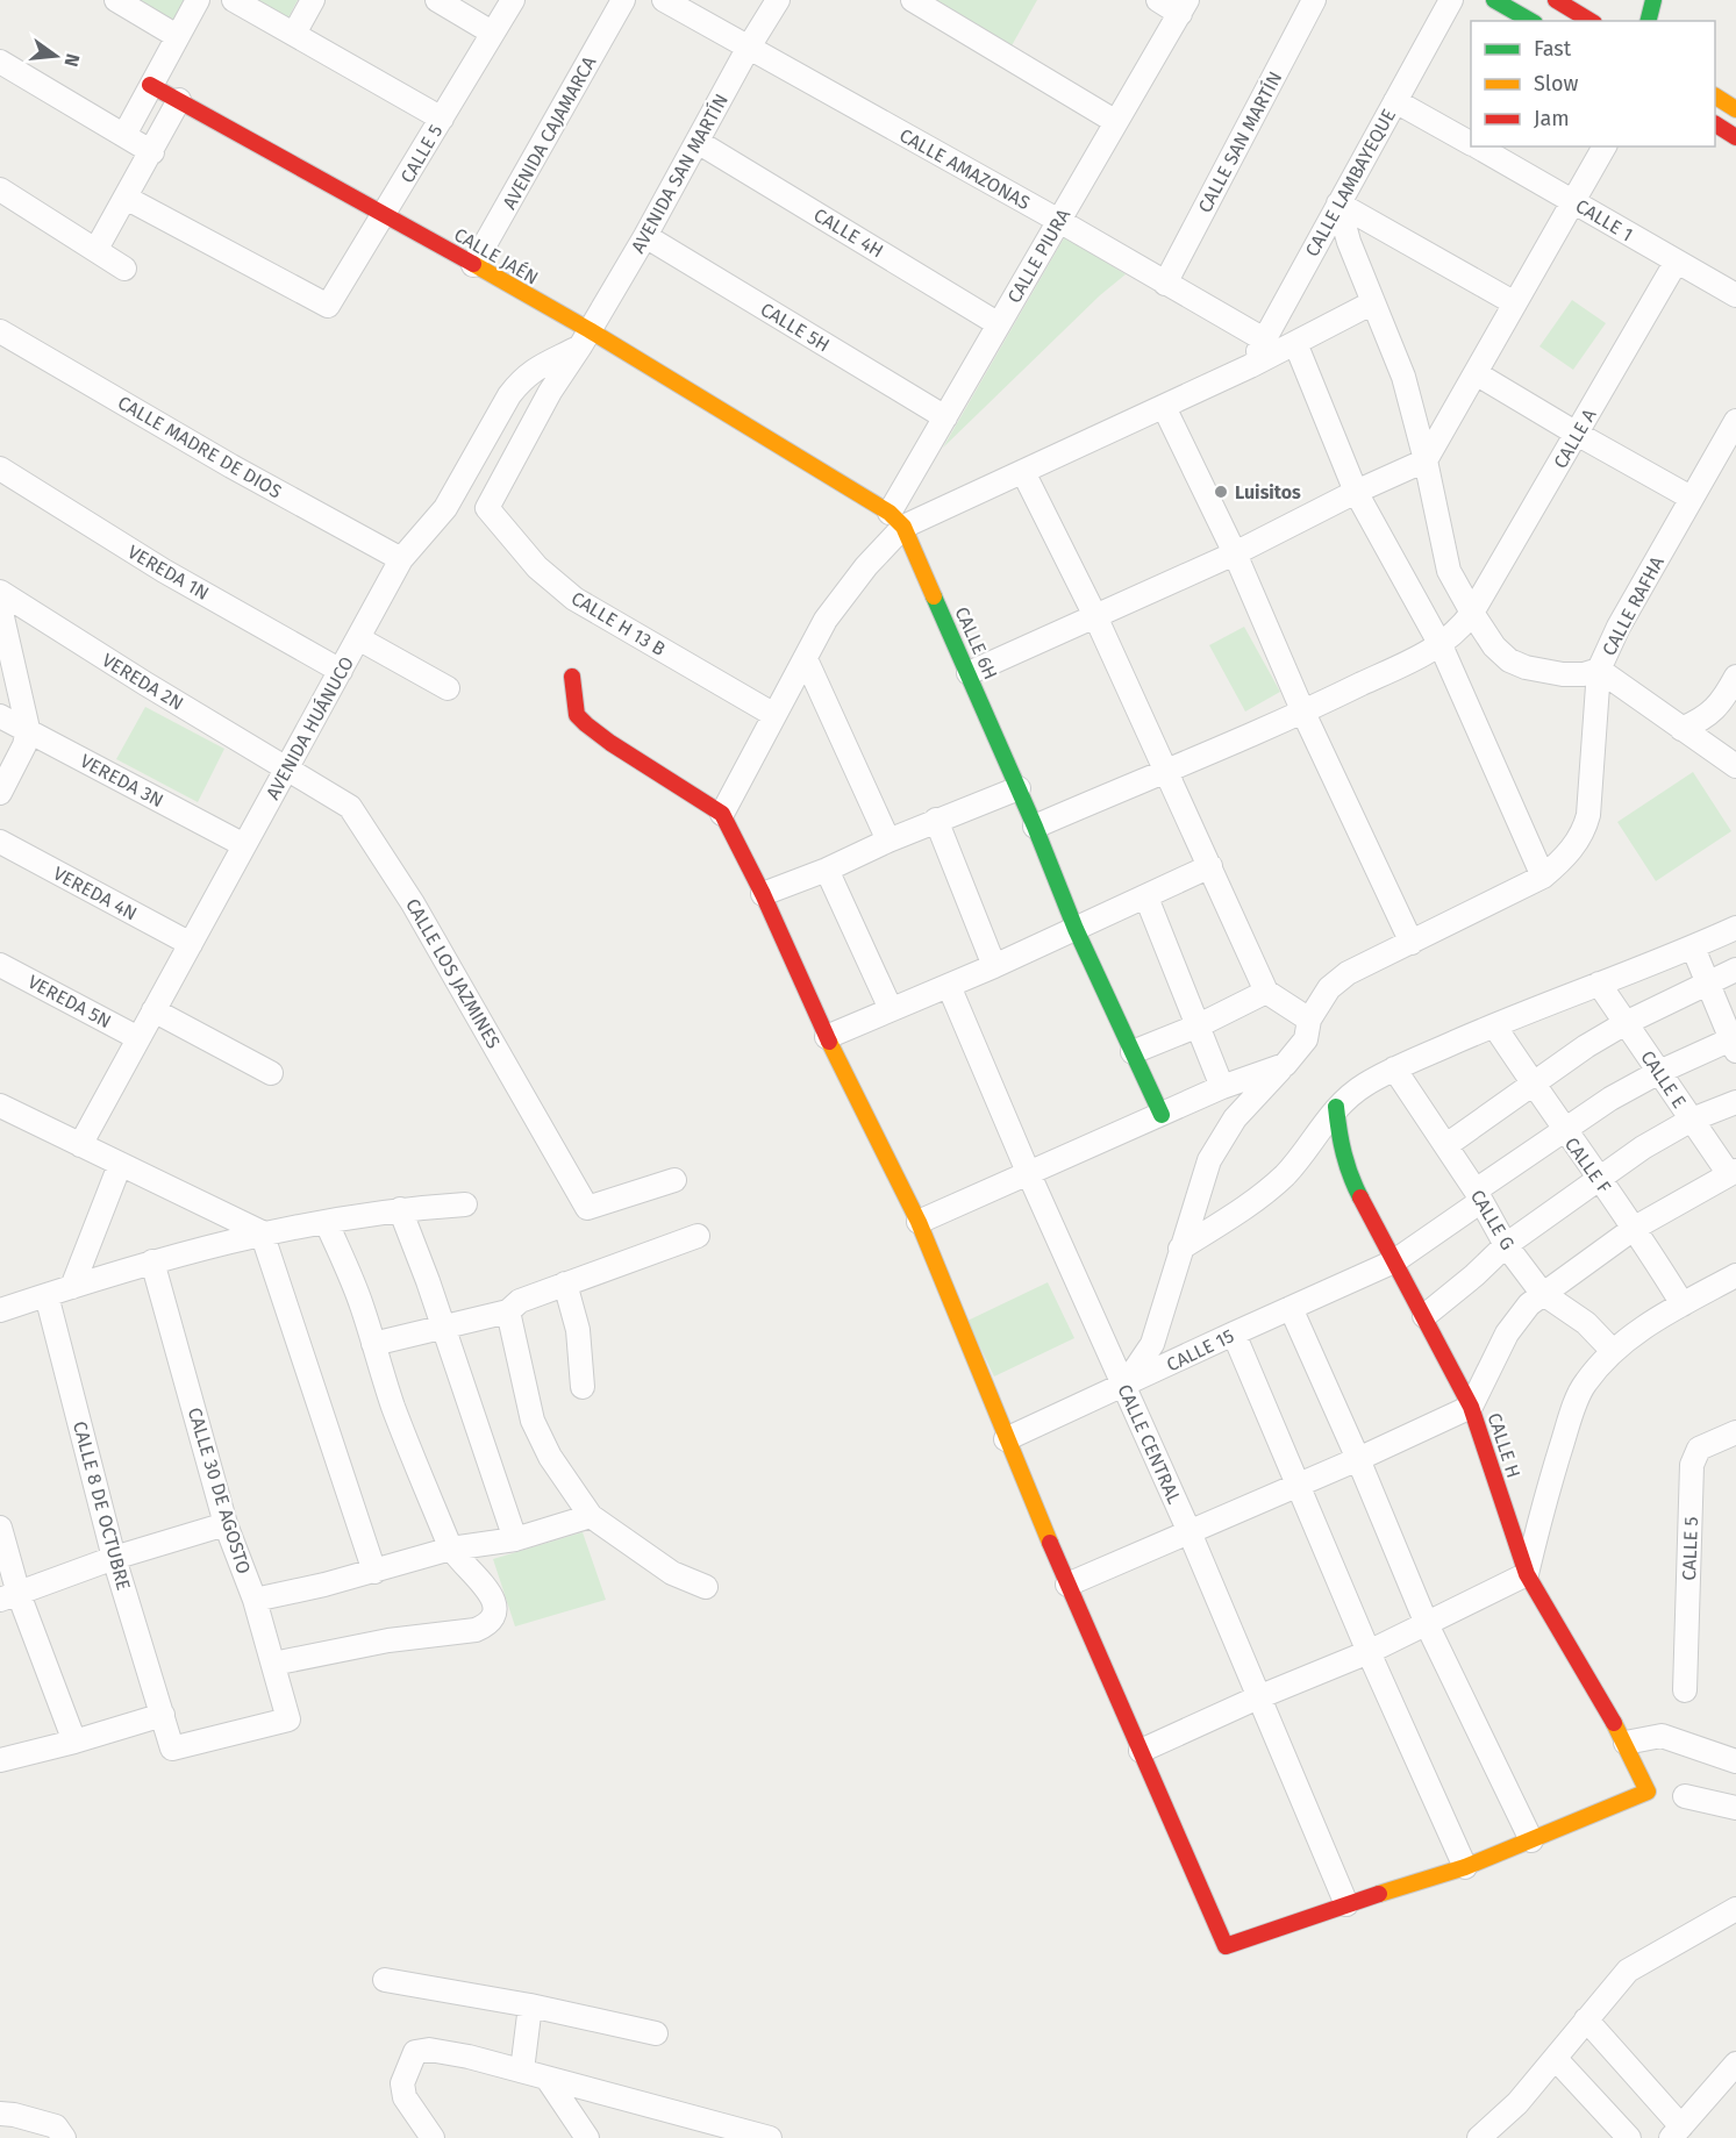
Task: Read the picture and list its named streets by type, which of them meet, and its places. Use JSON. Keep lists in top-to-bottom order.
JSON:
{
  "streets": {
    "street": [
      "AVENIDA CAJAMARCA",
      "CALLE SAN MARTÍN",
      "CALLE 5",
      "CALLE AMAZONAS",
      "AVENIDA SAN MARTÍN",
      "CALLE LAMBAYEQUE",
      "CALLE 1",
      "CALLE 4H",
      "CALLE JAÉN",
      "CALLE PIURA",
      "CALLE 5H",
      "CALLE A",
      "CALLE MADRE DE DIOS",
      "VEREDA 1N",
      "CALLE RAFHA",
      "CALLE H 13 B",
      "CALLE 6H",
      "VEREDA 2N",
      "AVENIDA HUÁNUCO",
      "VEREDA 3N",
      "VEREDA 4N",
      "CALLE LOS JAZMINES",
      "VEREDA 5N",
      "CALLE E",
      "CALLE F",
      "CALLE G",
      "CALLE 15",
      "CALLE CENTRAL",
      "CALLE H",
      "CALLE 30 DE AGOSTO",
      "CALLE 8 DE OCTUBRE"
    ]
  },
  "crossings": [
    ["AVENIDA CAJAMARCA", "CALLE JAÉN"],
    ["CALLE SAN MARTÍN", "CALLE AMAZONAS"],
    ["CALLE 5", "CALLE JAÉN"],
    ["CALLE AMAZONAS", "AVENIDA SAN MARTÍN"],
    ["CALLE AMAZONAS", "CALLE LAMBAYEQUE"],
    ["CALLE AMAZONAS", "CALLE PIURA"],
    ["AVENIDA SAN MARTÍN", "CALLE 4H"],
    ["AVENIDA SAN MARTÍN", "CALLE JAÉN"],
    ["AVENIDA SAN MARTÍN", "CALLE 5H"],
    ["AVENIDA SAN MARTÍN", "CALLE H 13 B"],
    ["AVENIDA SAN MARTÍN", "AVENIDA HUÁNUCO"],
    ["CALLE LAMBAYEQUE", "CALLE 1"],
    ["CALLE 1", "CALLE A"],
    ["CALLE 4H", "CALLE PIURA"],
    ["CALLE JAÉN", "AVENIDA HUÁNUCO"],
    ["CALLE PIURA", "CALLE 5H"],
    ["CALLE PIURA", "CALLE 6H"],
    ["CALLE A", "CALLE 6H"],
    ["CALLE MADRE DE DIOS", "AVENIDA HUÁNUCO"],
    ["VEREDA 1N", "AVENIDA HUÁNUCO"],
    ["CALLE RAFHA", "CALLE 15"],
    ["CALLE RAFHA", "CALLE CENTRAL"],
    ["VEREDA 2N", "AVENIDA HUÁNUCO"],
    ["VEREDA 2N", "CALLE LOS JAZMINES"],
    ["AVENIDA HUÁNUCO", "VEREDA 3N"],
    ["AVENIDA HUÁNUCO", "VEREDA 4N"],
    ["AVENIDA HUÁNUCO", "CALLE LOS JAZMINES"],
    ["AVENIDA HUÁNUCO", "VEREDA 5N"],
    ["CALLE E", "CALLE 15"],
    ["CALLE F", "CALLE 15"],
    ["CALLE G", "CALLE 15"],
    ["CALLE 15", "CALLE CENTRAL"],
    ["CALLE 15", "CALLE H"],
    ["CALLE 30 DE AGOSTO", "CALLE 8 DE OCTUBRE"]
  ],
  "places": ["Luisitos"],
  "legend": ["Fast", "Slow", "Jam"],
  "north": "right"
}
